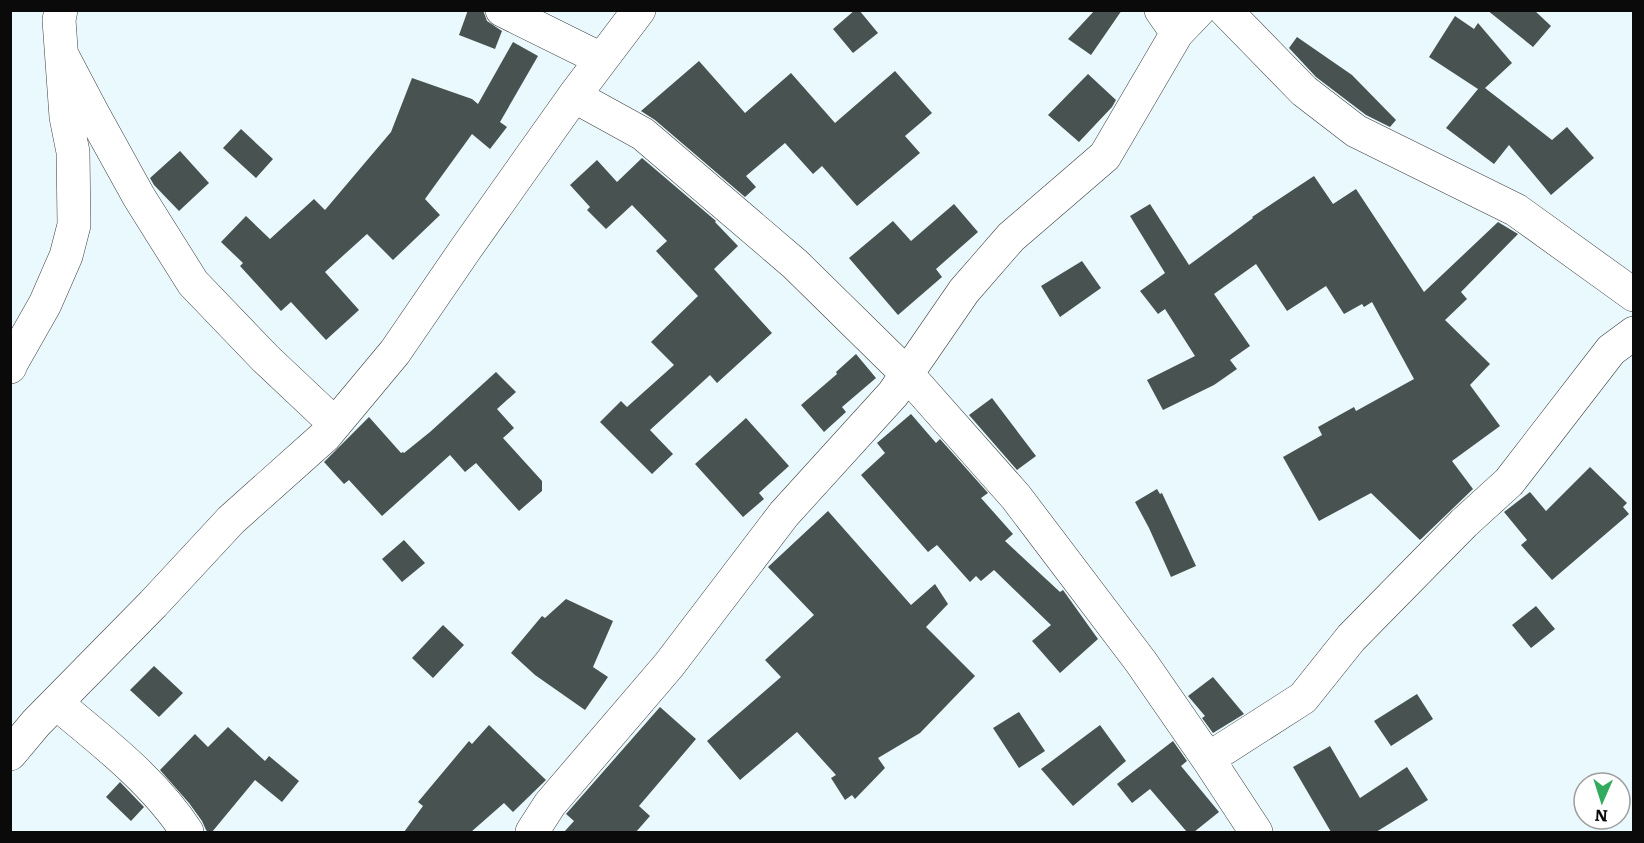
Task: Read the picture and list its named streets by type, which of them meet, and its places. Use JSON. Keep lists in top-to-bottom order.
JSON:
{
  "north": "bottom"
}
